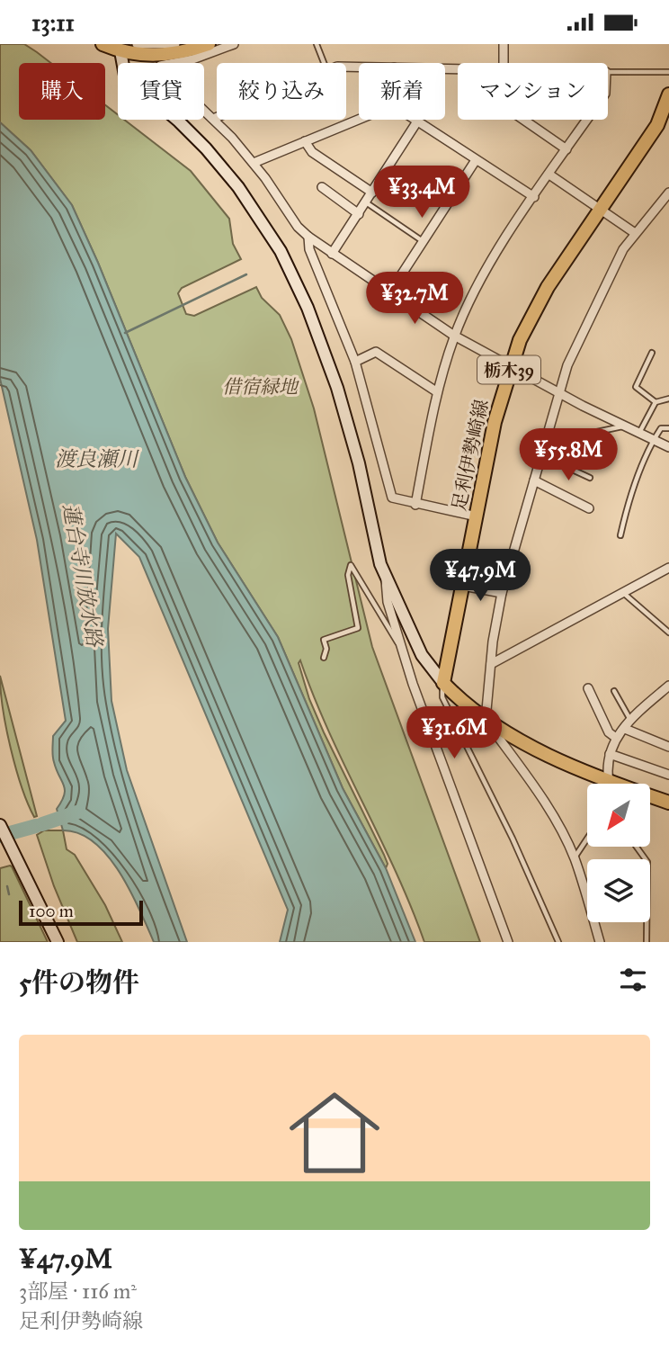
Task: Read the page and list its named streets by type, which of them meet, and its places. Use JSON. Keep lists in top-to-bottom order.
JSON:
{
  "streets": {
    "main road": ["栃木39", "足利伊勢崎線"]
  },
  "water": ["渡良瀬川", "蓮台寺川放水路"],
  "parks": ["借宿緑地"],
  "scale_bar": "100 m",
  "north": "bottom left",
  "page": {
    "status": "13:11",
    "chip": [
      "購入",
      "賃貸",
      "絞り込み",
      "新着",
      "マンション"
    ],
    "price": [
      "¥33.4M",
      "¥32.7M",
      "¥55.8M",
      "¥47.9M",
      "¥31.6M"
    ],
    "scale": "100 m",
    "heading": "5件の物件",
    "list": [
      {
        "name": "¥47.9M",
        "note": "3部屋 · 116 m² · 足利伊勢崎線"
      }
    ]
  }
}
